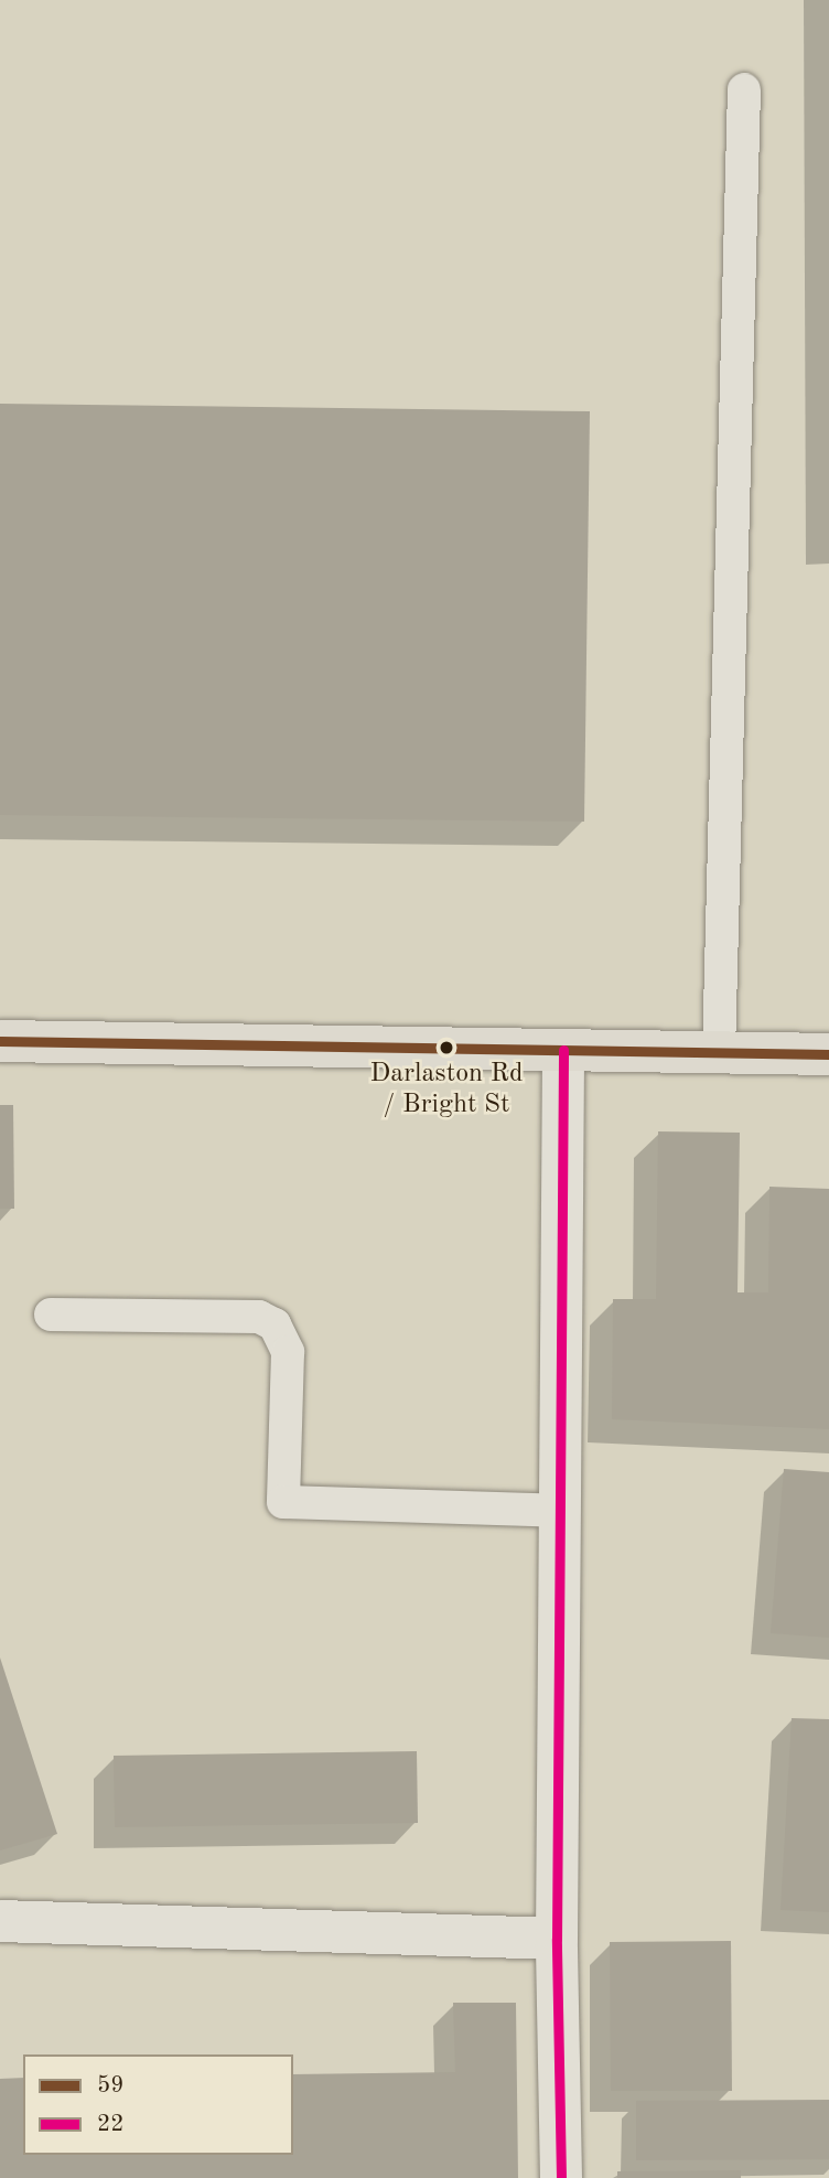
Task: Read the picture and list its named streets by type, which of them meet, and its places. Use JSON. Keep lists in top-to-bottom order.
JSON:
{
  "places": ["Darlaston Rd / Bright St"],
  "lines": ["transit line 59", "transit line 22"],
  "legend": ["59", "22"]
}
